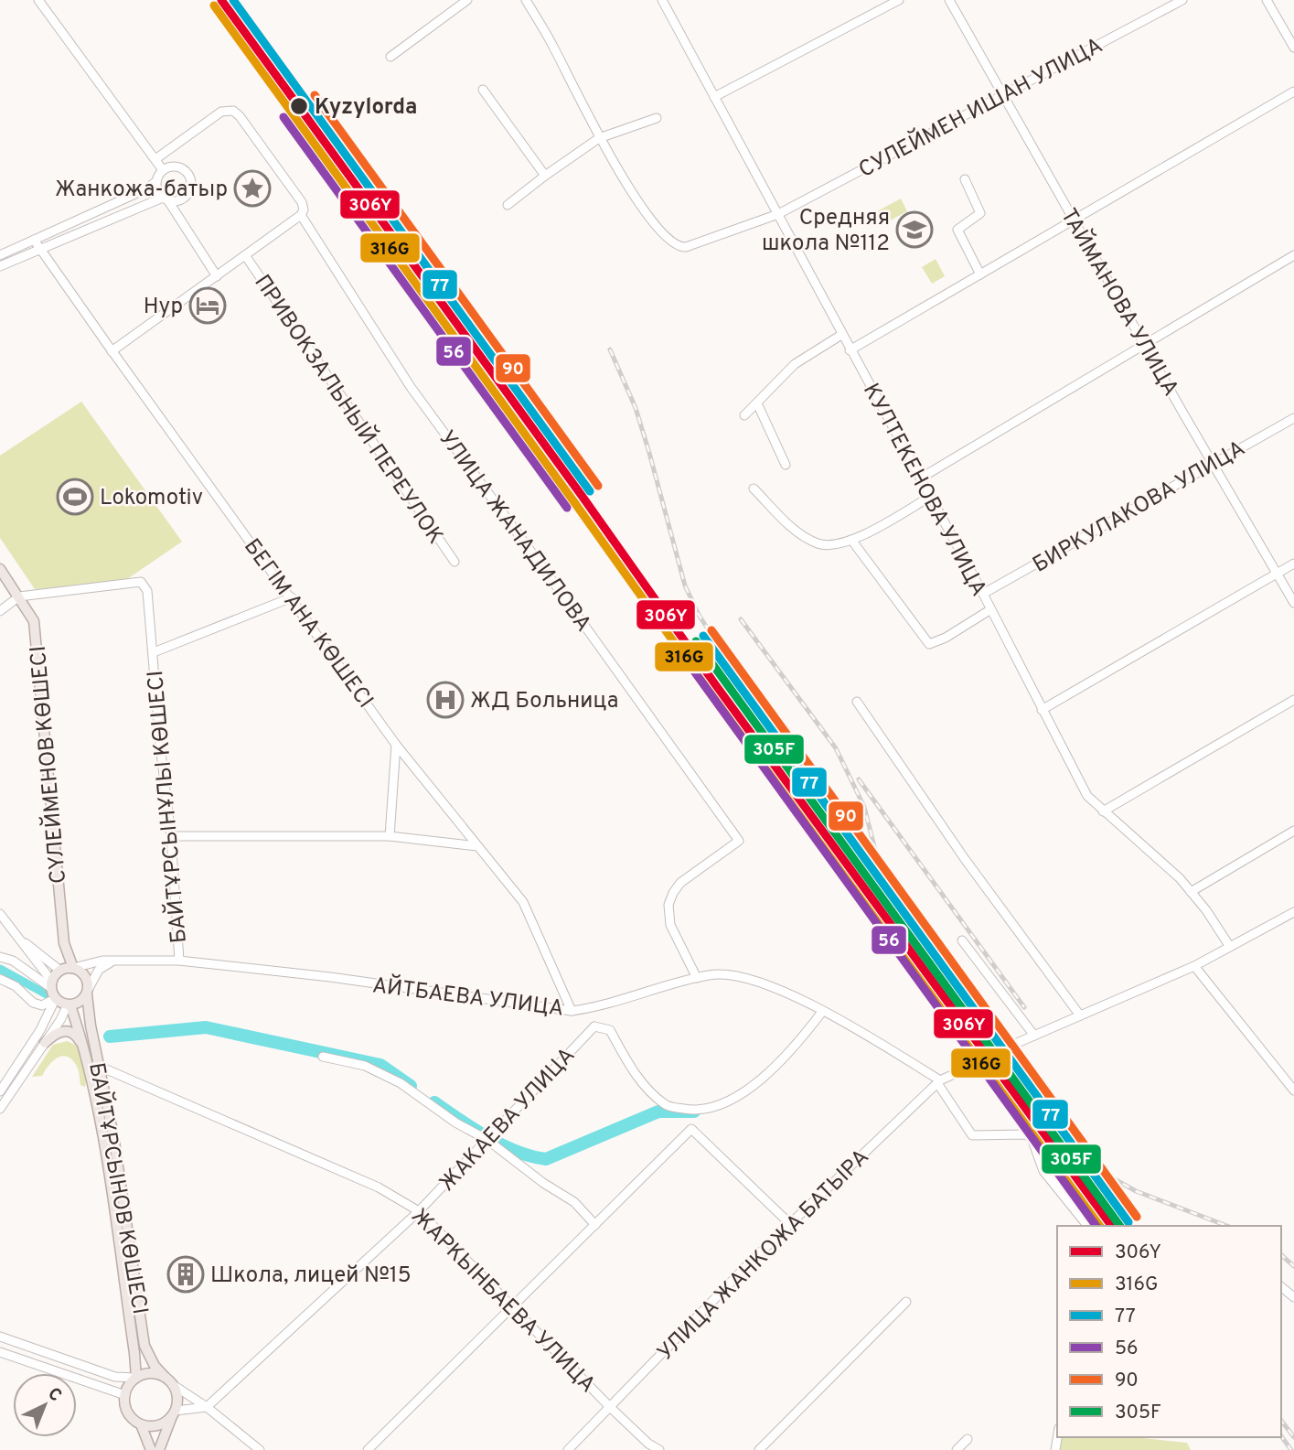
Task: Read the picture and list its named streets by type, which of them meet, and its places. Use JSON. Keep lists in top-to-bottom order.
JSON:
{
  "streets": {
    "main road": ["СҮЛЕЙМЕНОВ КӨШЕСІ", "БАЙТҰРСЫНОВ КӨШЕСІ"],
    "street": [
      "СУЛЕЙМЕН ИШАН УЛИЦА",
      "ТАЙМАНОВА УЛИЦА",
      "ПРИВОКЗАЛЬНЫЙ ПЕРЕУЛОК",
      "КУЛТЕКЕНОВА УЛИЦА",
      "БИРКУЛАКОВА УЛИЦА",
      "УЛИЦА ЖАНАДИЛОВА",
      "БЕГІМ АНА КӨШЕСІ",
      "БАЙТҰРСЫНҰЛЫ КӨШЕСІ",
      "АЙТБАЕВА УЛИЦА",
      "ЖАКАЕВА УЛИЦА",
      "УЛИЦА ЖАНКОЖА БАТЫРА",
      "ЖАРКЫНБАЕВА УЛИЦА"
    ]
  },
  "crossings": [
    ["СУЛЕЙМЕН ИШАН УЛИЦА", "ТАЙМАНОВА УЛИЦА"],
    ["СУЛЕЙМЕН ИШАН УЛИЦА", "КУЛТЕКЕНОВА УЛИЦА"],
    ["ТАЙМАНОВА УЛИЦА", "БИРКУЛАКОВА УЛИЦА"],
    ["КУЛТЕКЕНОВА УЛИЦА", "БИРКУЛАКОВА УЛИЦА"],
    ["УЛИЦА ЖАНАДИЛОВА", "АЙТБАЕВА УЛИЦА"],
    ["БЕГІМ АНА КӨШЕСІ", "АЙТБАЕВА УЛИЦА"],
    ["СҮЛЕЙМЕНОВ КӨШЕСІ", "БАЙТҰРСЫНҰЛЫ КӨШЕСІ"],
    ["СҮЛЕЙМЕНОВ КӨШЕСІ", "АЙТБАЕВА УЛИЦА"],
    ["СҮЛЕЙМЕНОВ КӨШЕСІ", "БАЙТҰРСЫНОВ КӨШЕСІ"],
    ["БАЙТҰРСЫНҰЛЫ КӨШЕСІ", "АЙТБАЕВА УЛИЦА"],
    ["АЙТБАЕВА УЛИЦА", "БАЙТҰРСЫНОВ КӨШЕСІ"],
    ["АЙТБАЕВА УЛИЦА", "УЛИЦА ЖАНКОЖА БАТЫРА"],
    ["ЖАКАЕВА УЛИЦА", "ЖАРКЫНБАЕВА УЛИЦА"],
    ["БАЙТҰРСЫНОВ КӨШЕСІ", "ЖАРКЫНБАЕВА УЛИЦА"],
    ["УЛИЦА ЖАНКОЖА БАТЫРА", "ЖАРКЫНБАЕВА УЛИЦА"]
  ],
  "places": {
    "other": ["Kyzylorda"],
    "place": ["Жанкожа-батыр"],
    "school or university": ["Средняя школа №112"],
    "hotel": ["Нур"],
    "sports": ["Lokomotiv"],
    "hospital": ["ЖД Больница"],
    "building": ["Школа, лицей №15"]
  },
  "lines": [
    "transit line 306Y",
    "transit line 77",
    "transit line 316G",
    "transit line 90",
    "transit line 56",
    "transit line 305F"
  ],
  "legend": [
    "306Y",
    "316G",
    "77",
    "56",
    "90",
    "305F"
  ],
  "north": "top right"
}
